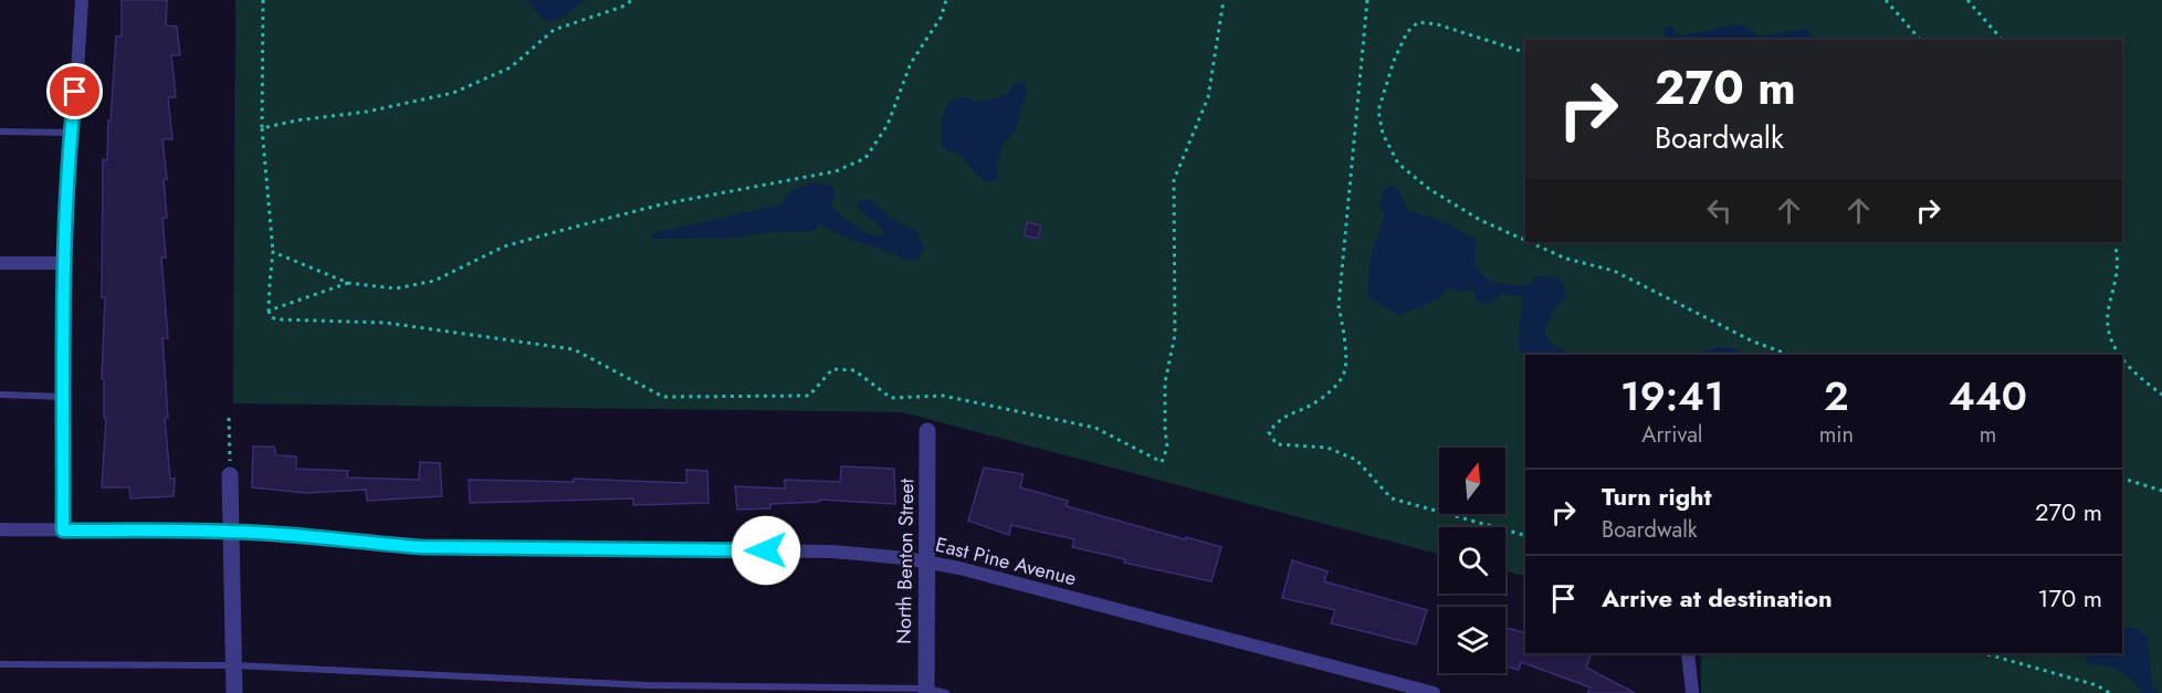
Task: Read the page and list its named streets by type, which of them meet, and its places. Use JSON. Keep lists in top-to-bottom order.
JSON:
{
  "streets": {
    "street": ["North Benton Street", "East Pine Avenue"]
  },
  "crossings": [
    ["North Benton Street", "East Pine Avenue"]
  ],
  "north": "top",
  "page": {
    "turn": ["270 m", "Boardwalk"],
    "eta": [
      "19:41",
      "Arrival",
      "2",
      "min",
      "440",
      "m"
    ],
    "list": [
      {
        "name": "Turn right",
        "note": "Boardwalk",
        "value": "270 m"
      },
      {
        "name": "Arrive at destination",
        "value": "170 m"
      }
    ]
  }
}
